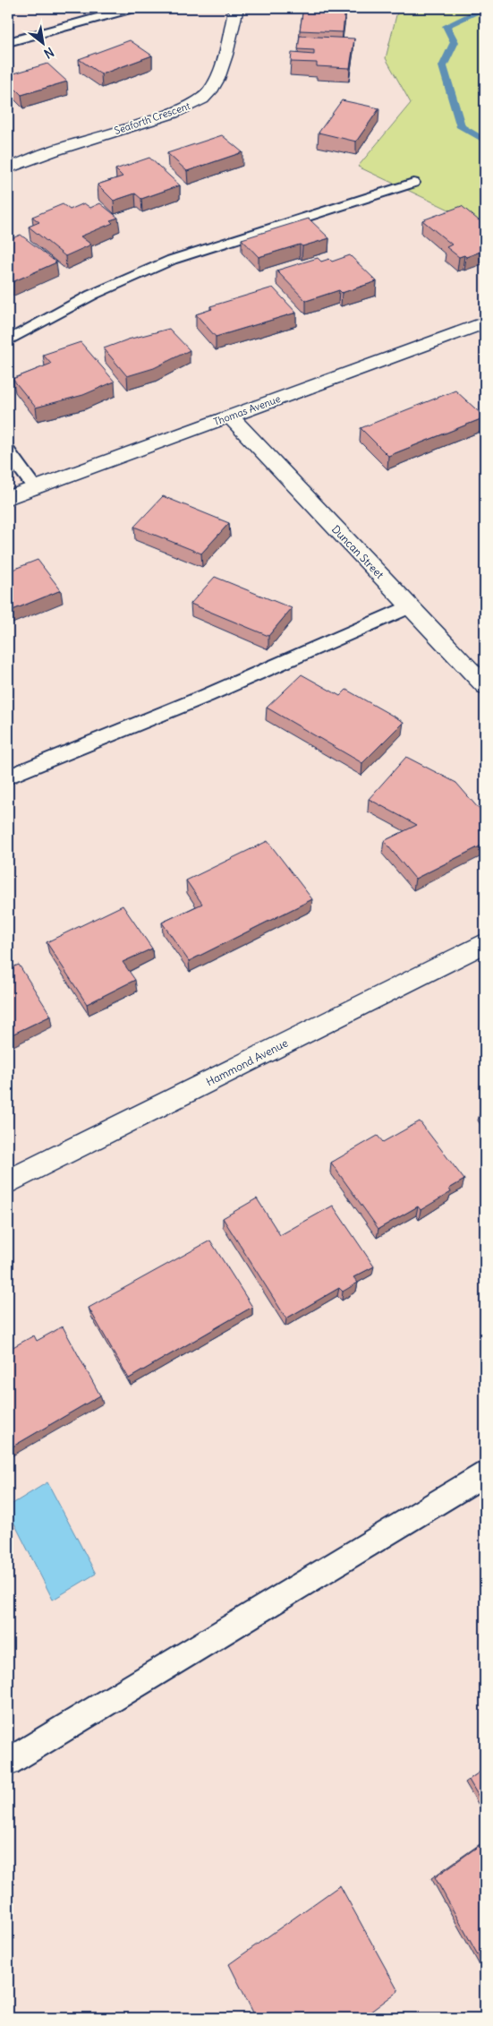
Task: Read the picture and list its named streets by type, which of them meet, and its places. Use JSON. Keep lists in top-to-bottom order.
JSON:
{
  "streets": {
    "street": [
      "Seaforth Crescent",
      "Thomas Avenue",
      "Duncan Street",
      "Hammond Avenue"
    ]
  },
  "crossings": [
    ["Thomas Avenue", "Duncan Street"]
  ],
  "north": "bottom right"
}
